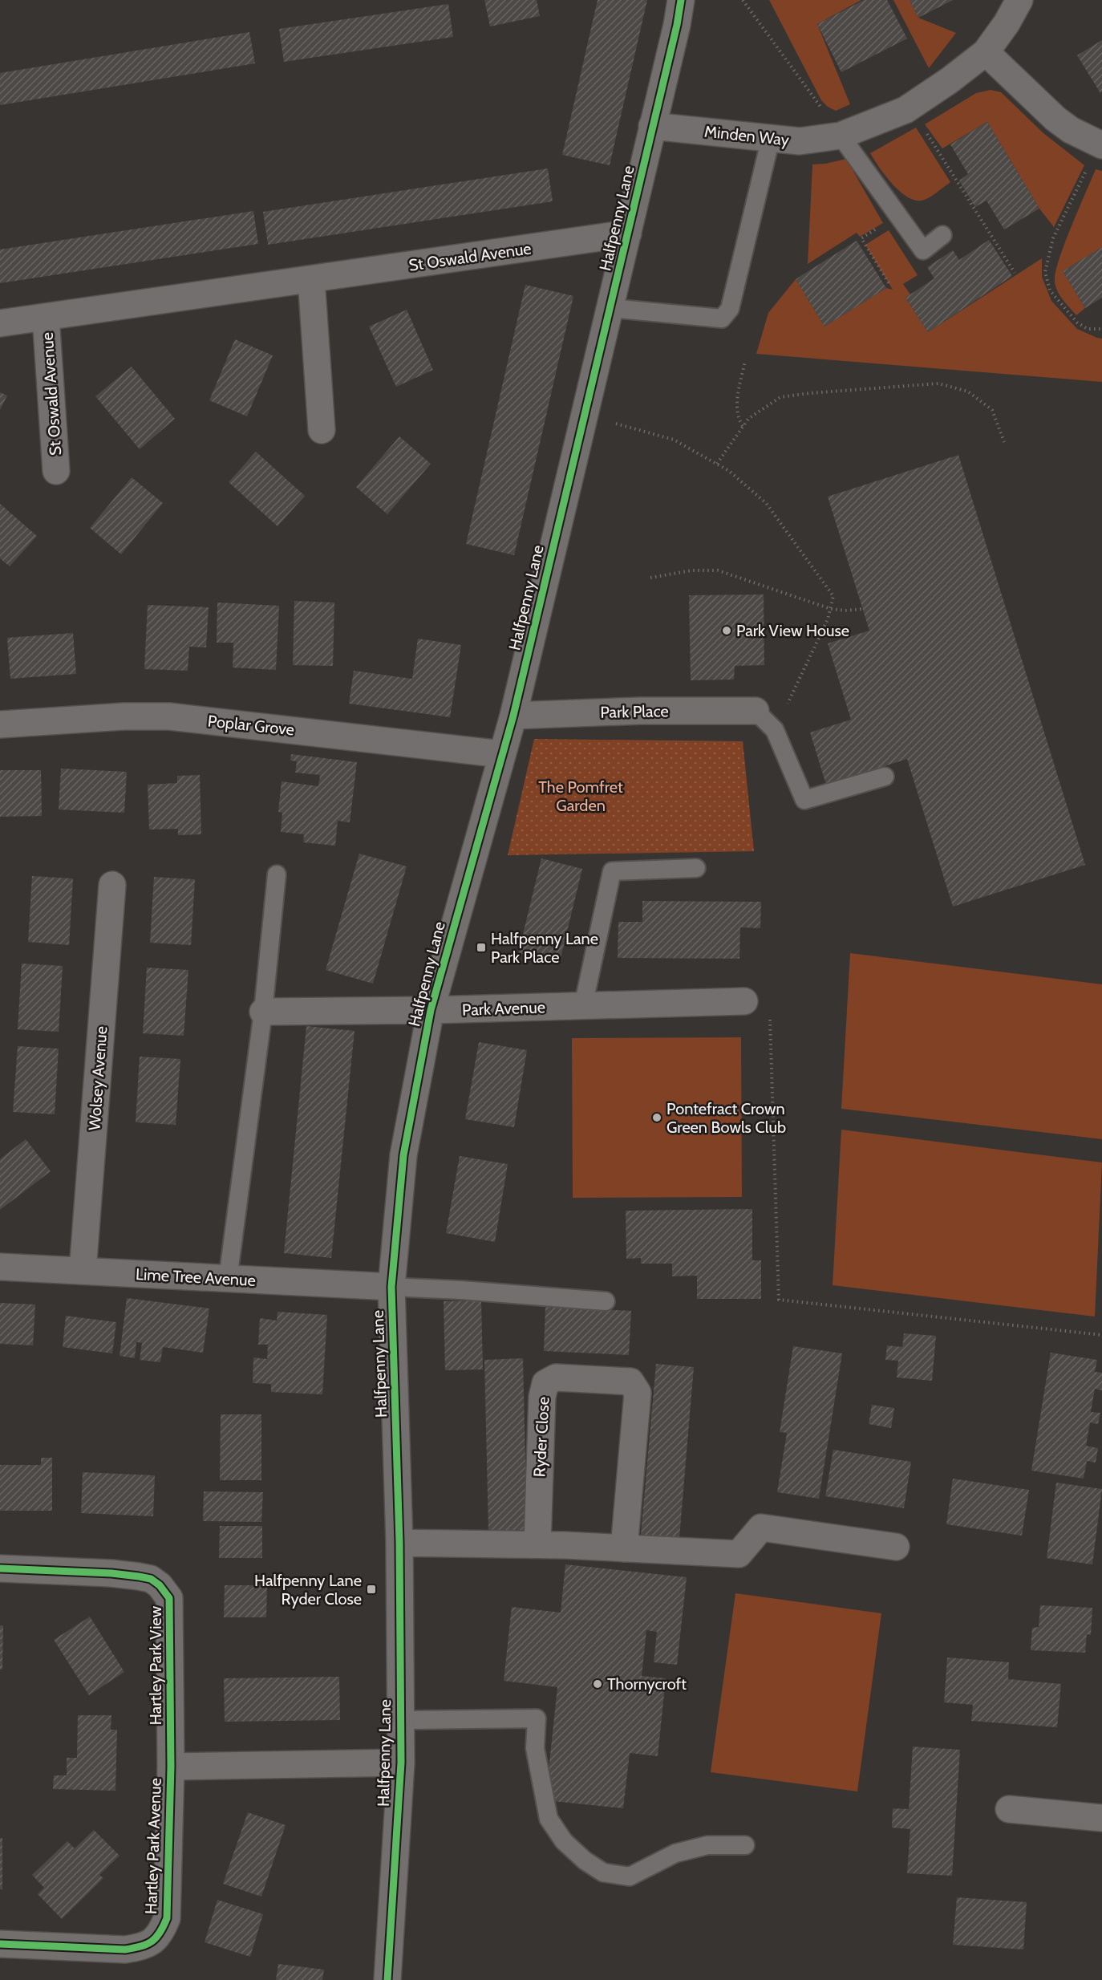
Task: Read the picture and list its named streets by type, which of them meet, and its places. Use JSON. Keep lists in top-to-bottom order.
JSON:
{
  "streets": {
    "street": [
      "Minden Way",
      "Halfpenny Lane",
      "St Oswald Avenue",
      "Park Place",
      "Poplar Grove",
      "Park Avenue",
      "Wolsey Avenue",
      "Lime Tree Avenue",
      "Ryder Close",
      "Hartley Park View",
      "Hartley Park Avenue"
    ]
  },
  "crossings": [
    ["Minden Way", "Halfpenny Lane"],
    ["Halfpenny Lane", "St Oswald Avenue"],
    ["Halfpenny Lane", "Park Place"],
    ["Halfpenny Lane", "Poplar Grove"],
    ["Halfpenny Lane", "Park Avenue"],
    ["Halfpenny Lane", "Lime Tree Avenue"],
    ["Wolsey Avenue", "Lime Tree Avenue"],
    ["Hartley Park View", "Hartley Park Avenue"]
  ],
  "parks": ["The Pomfret Garden"],
  "places": {
    "other": ["Park View House", "Pontefract Crown Green Bowls Club", "Thornycroft"],
    "transit": ["Halfpenny Lane Park Place", "Halfpenny Lane Ryder Close"]
  }
}
